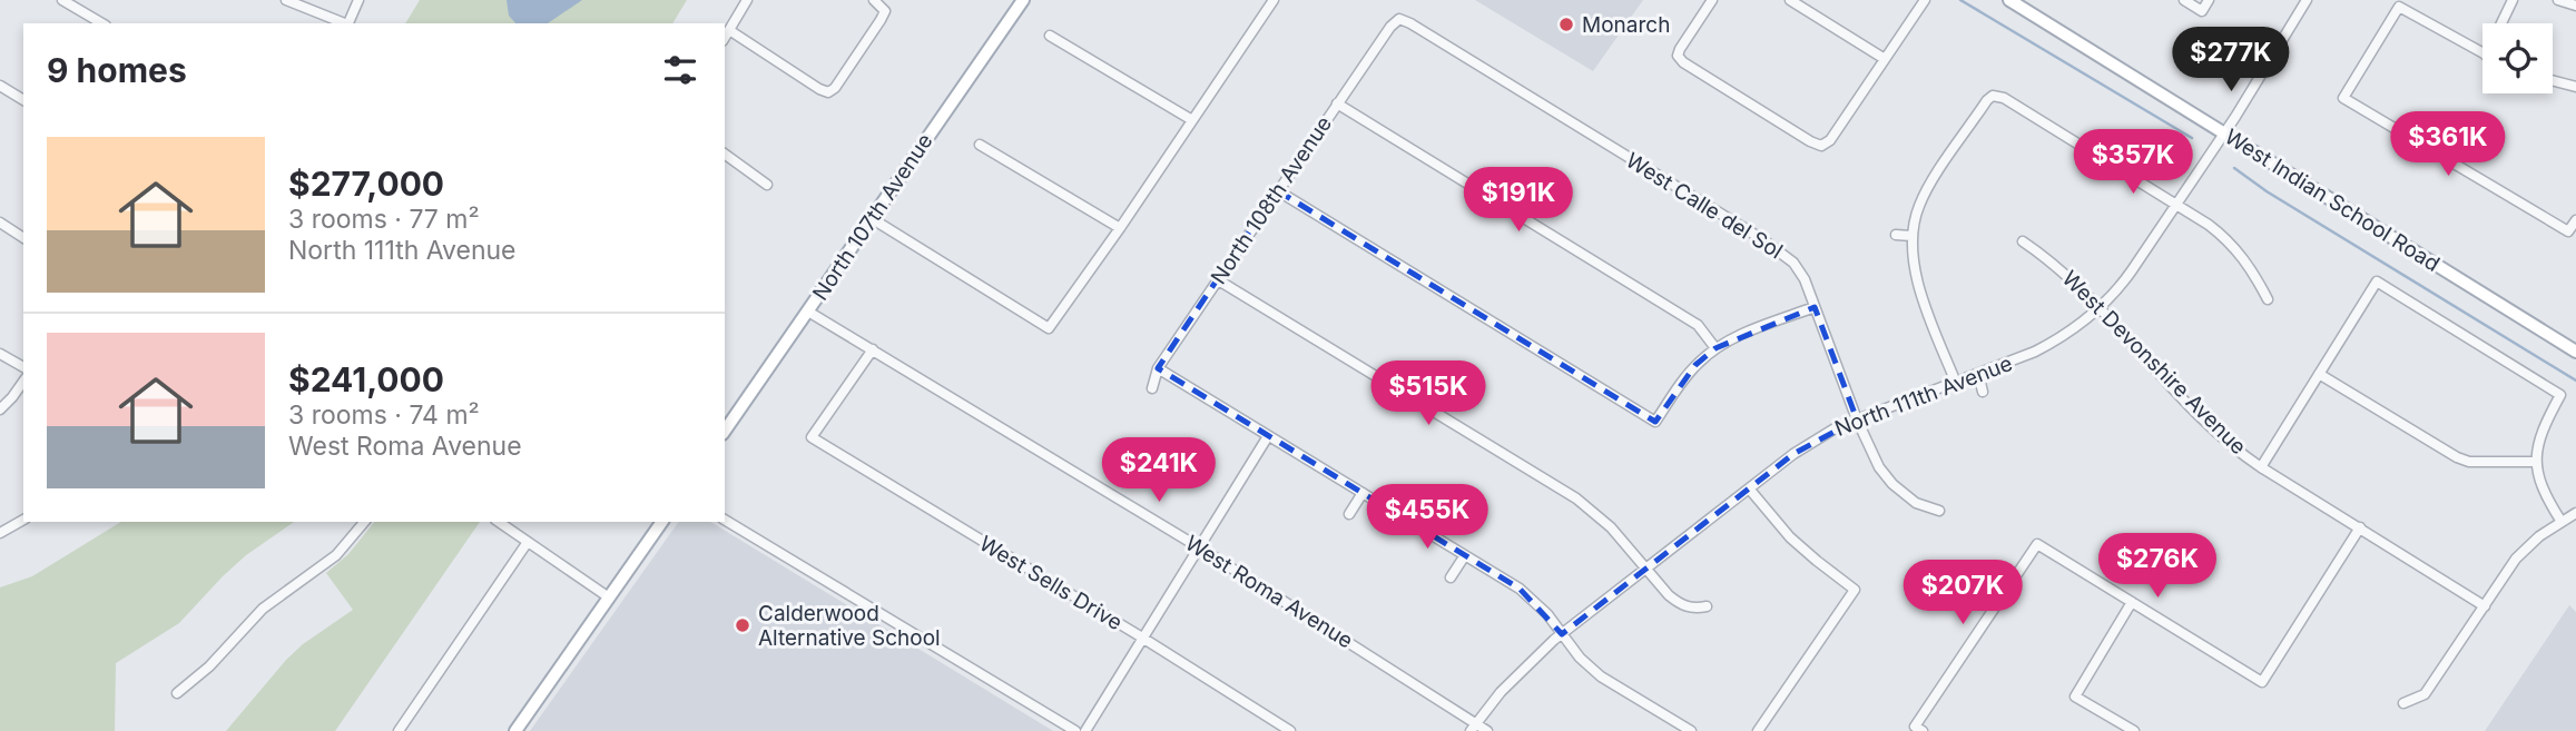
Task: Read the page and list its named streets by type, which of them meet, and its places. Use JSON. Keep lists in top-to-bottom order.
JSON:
{
  "streets": {
    "main road": ["West Indian School Road", "North 107th Avenue"],
    "street": [
      "North 108th Avenue",
      "West Calle del Sol",
      "West Devonshire Avenue",
      "North 111th Avenue",
      "West Sells Drive",
      "West Roma Avenue"
    ]
  },
  "crossings": [
    ["North 108th Avenue", "West Calle del Sol"],
    ["West Indian School Road", "North 111th Avenue"],
    ["West Calle del Sol", "North 111th Avenue"],
    ["North 107th Avenue", "West Roma Avenue"],
    ["West Devonshire Avenue", "North 111th Avenue"],
    ["North 111th Avenue", "West Roma Avenue"],
    ["West Sells Drive", "West Roma Avenue"]
  ],
  "places": ["Monarch", "Calderwood Alternative School"],
  "page": {
    "heading": "9 homes",
    "price": [
      "$277K",
      "$361K",
      "$357K",
      "$191K",
      "$515K",
      "$241K",
      "$455K",
      "$276K",
      "$207K"
    ],
    "list": [
      {
        "name": "$277,000",
        "note": "3 rooms · 77 m² · North 111th Avenue"
      },
      {
        "name": "$241,000",
        "note": "3 rooms · 74 m² · West Roma Avenue"
      }
    ]
  }
}
